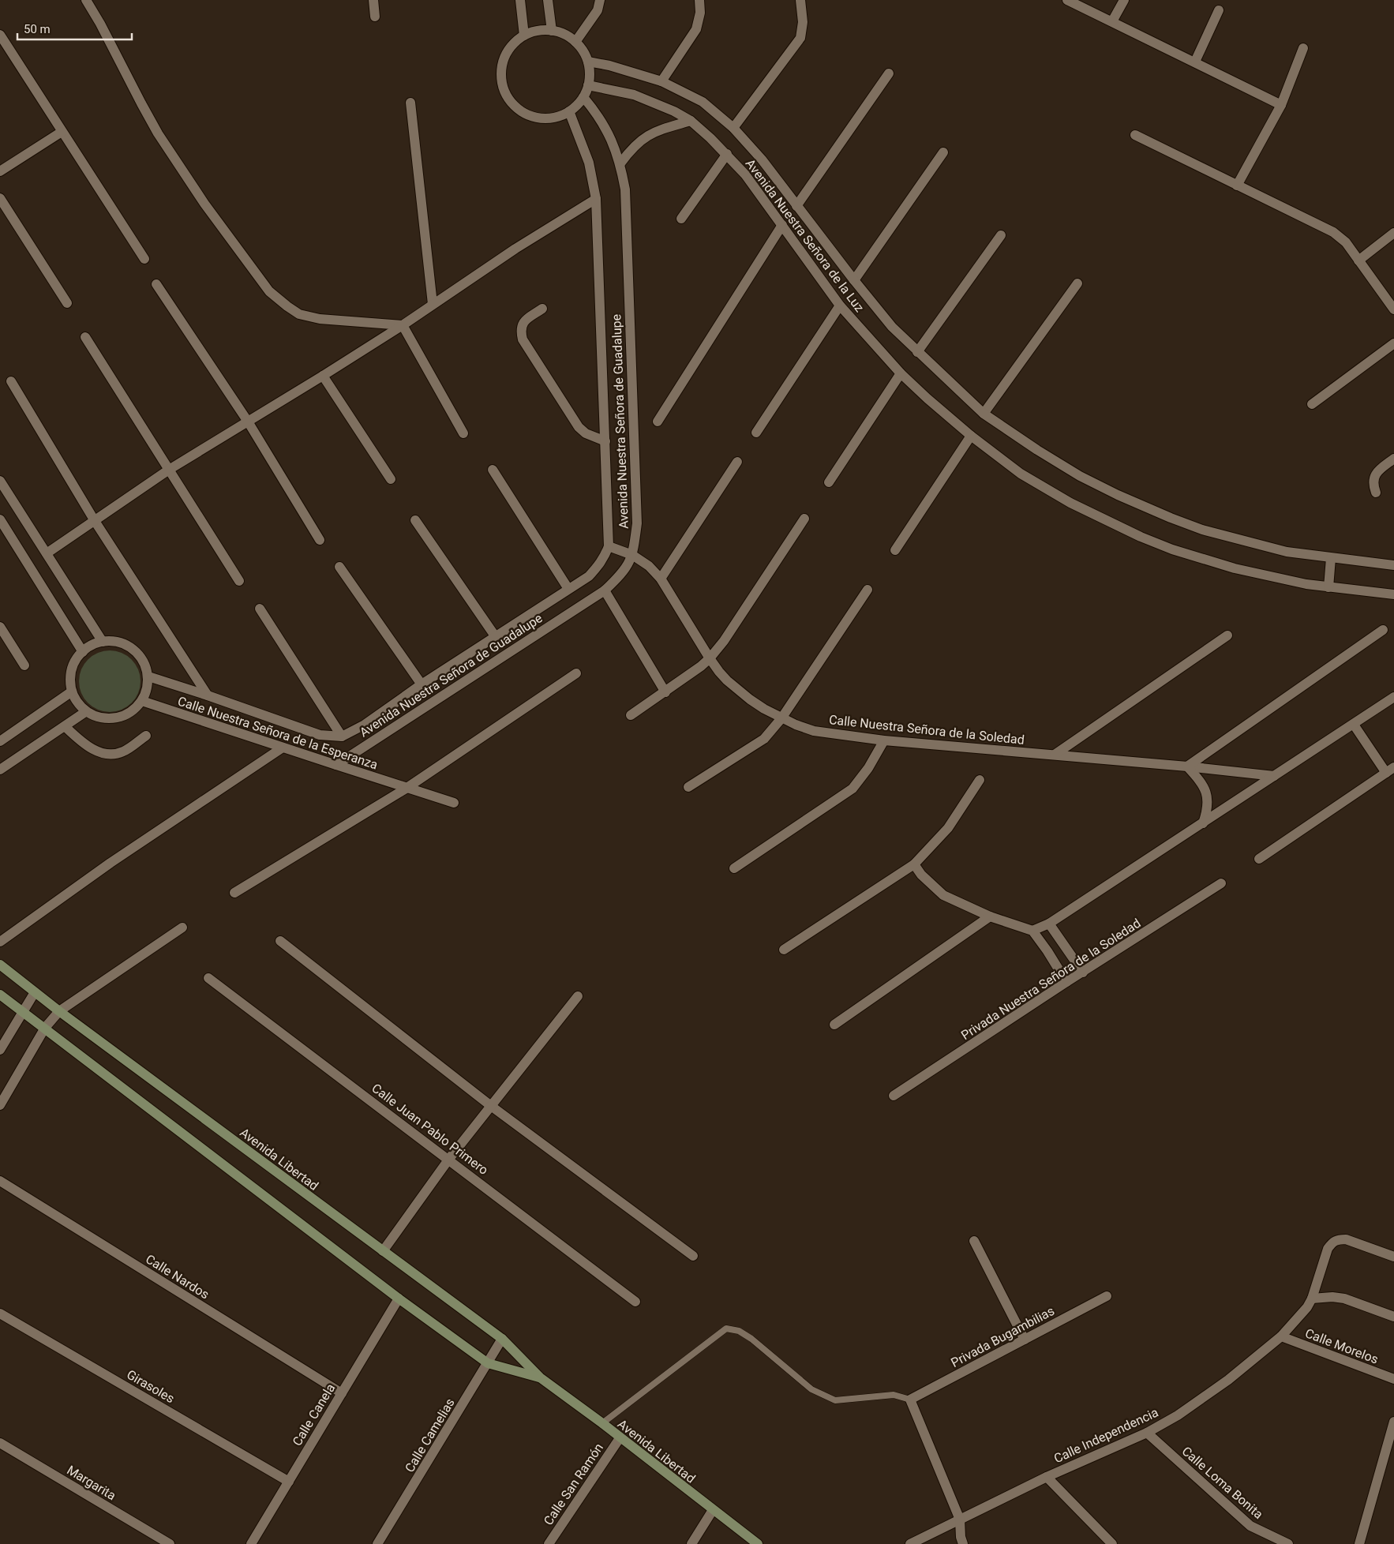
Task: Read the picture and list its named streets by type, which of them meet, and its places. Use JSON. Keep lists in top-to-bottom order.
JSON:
{
  "streets": {
    "main road": ["Avenida Libertad"],
    "street": [
      "Avenida Nuestra Señora de la Luz",
      "Avenida Nuestra Señora de Guadalupe",
      "Calle Nuestra Señora de la Soledad",
      "Calle Nuestra Señora de la Esperanza",
      "Privada Nuestra Señora de la Soledad",
      "Calle Juan Pablo Primero",
      "Calle Nardos",
      "Privada Bugambilias",
      "Calle Morelos",
      "Girasoles",
      "Calle Canela",
      "Calle Camelias",
      "Calle Independencia",
      "Margarita",
      "Calle Loma Bonita",
      "Calle San Ramón"
    ]
  },
  "crossings": [
    ["Avenida Nuestra Señora de la Luz", "Avenida Nuestra Señora de Guadalupe"],
    ["Avenida Nuestra Señora de Guadalupe", "Calle Nuestra Señora de la Soledad"],
    ["Avenida Nuestra Señora de Guadalupe", "Calle Nuestra Señora de la Esperanza"],
    ["Avenida Libertad", "Calle Canela"],
    ["Avenida Libertad", "Calle Camelias"],
    ["Avenida Libertad", "Calle San Ramón"],
    ["Calle Nardos", "Calle Canela"],
    ["Calle Morelos", "Calle Independencia"],
    ["Girasoles", "Calle Canela"],
    ["Calle Independencia", "Calle Loma Bonita"]
  ],
  "scale_bar": "50 m"
}
